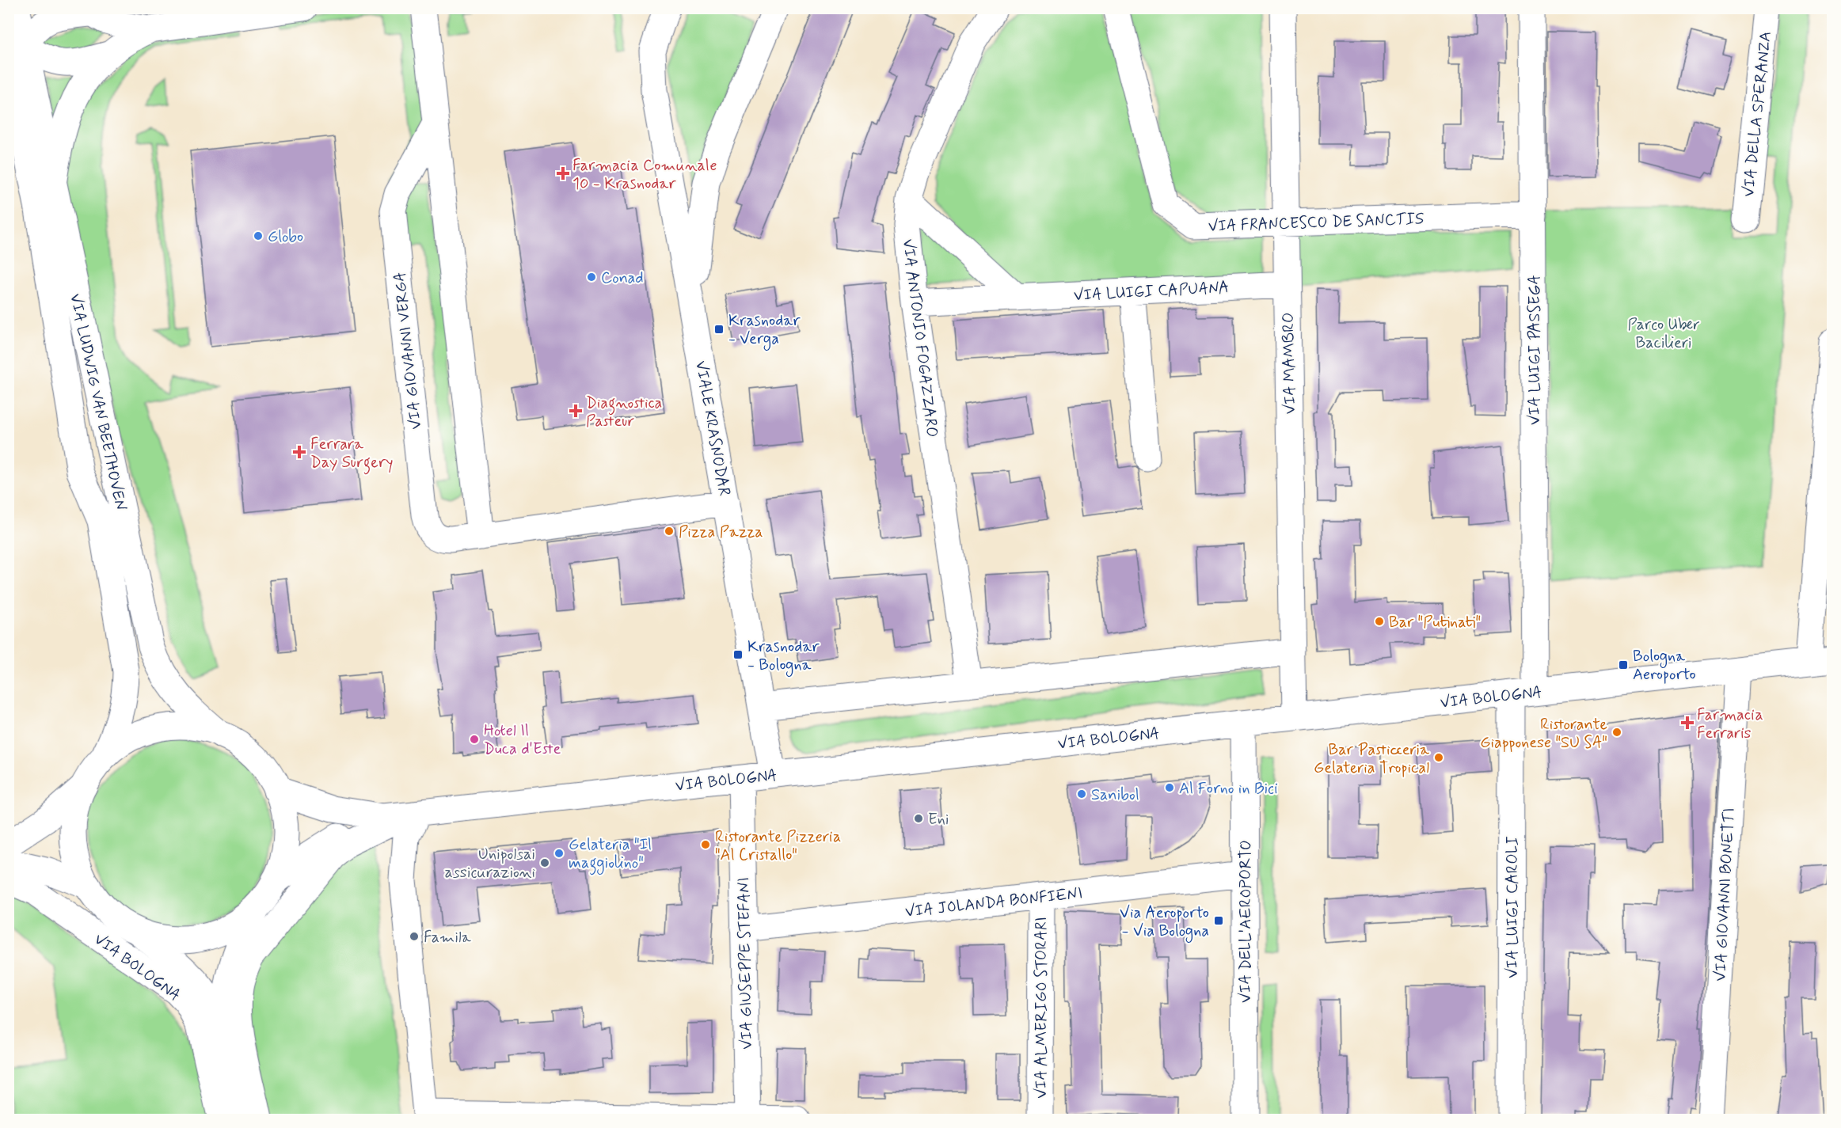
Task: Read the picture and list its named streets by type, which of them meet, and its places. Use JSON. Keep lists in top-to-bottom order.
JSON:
{
  "streets": {
    "street": [
      "VIA DELLA SPERANZA",
      "VIA FRANCESCO DE SANCTIS",
      "VIA LUIGI CAPUANA",
      "VIA ANTONIO FOGAZZARO",
      "VIA LUIGI PASSEGA",
      "VIA GIOVANNI VERGA",
      "VIA MAMBRO",
      "VIA LUDWIG VAN BEETHOVEN",
      "VIALE KRASNODAR",
      "VIA BOLOGNA",
      "VIA GIOVANNI BONETTI",
      "VIA JOLANDA BONFIENI",
      "VIA LUIGI CAROLI",
      "VIA DELL'AEROPORTO",
      "VIA GIUSEPPE STEFANI",
      "VIA ALMERIGO STORARI"
    ]
  },
  "crossings": [
    ["VIA FRANCESCO DE SANCTIS", "VIA LUIGI PASSEGA"],
    ["VIA FRANCESCO DE SANCTIS", "VIA MAMBRO"],
    ["VIA LUIGI CAPUANA", "VIA ANTONIO FOGAZZARO"],
    ["VIA LUIGI CAPUANA", "VIA MAMBRO"],
    ["VIA LUIGI PASSEGA", "VIA BOLOGNA"],
    ["VIA LUIGI PASSEGA", "VIA LUIGI CAROLI"],
    ["VIA GIOVANNI VERGA", "VIALE KRASNODAR"],
    ["VIA MAMBRO", "VIA BOLOGNA"],
    ["VIA LUDWIG VAN BEETHOVEN", "VIA BOLOGNA"],
    ["VIALE KRASNODAR", "VIA BOLOGNA"],
    ["VIA BOLOGNA", "VIA GIOVANNI BONETTI"],
    ["VIA BOLOGNA", "VIA LUIGI CAROLI"],
    ["VIA BOLOGNA", "VIA DELL'AEROPORTO"],
    ["VIA BOLOGNA", "VIA GIUSEPPE STEFANI"],
    ["VIA JOLANDA BONFIENI", "VIA DELL'AEROPORTO"],
    ["VIA JOLANDA BONFIENI", "VIA GIUSEPPE STEFANI"],
    ["VIA JOLANDA BONFIENI", "VIA ALMERIGO STORARI"]
  ],
  "parks": ["Parco Uber Bacilieri"],
  "places": {
    "health": [
      "Farmacia Comunale 10 - Krasnodar",
      "Diagnostica Pasteur",
      "Ferrara Day Surgery",
      "Farmacia Ferraris"
    ],
    "other": [
      "Globo",
      "Conad",
      "Pizza Pazza",
      "Bar \"Putinati\"",
      "Ristorante Giapponese \"SU SA\"",
      "Hotel Il Duca d'Este",
      "Bar Pasticceria Gelateria Tropical",
      "Al Forno in Bici",
      "Sanibol",
      "Eni",
      "Ristorante Pizzeria \"Al Cristallo\"",
      "Gelateria \"Il maggiolino\"",
      "Unipolsai assicurazioni",
      "Famila"
    ],
    "transit": [
      "Krasnodar - Verga",
      "Krasnodar - Bologna",
      "Bologna Aeroporto",
      "Via Aeroporto - Via Bologna"
    ]
  }
}
